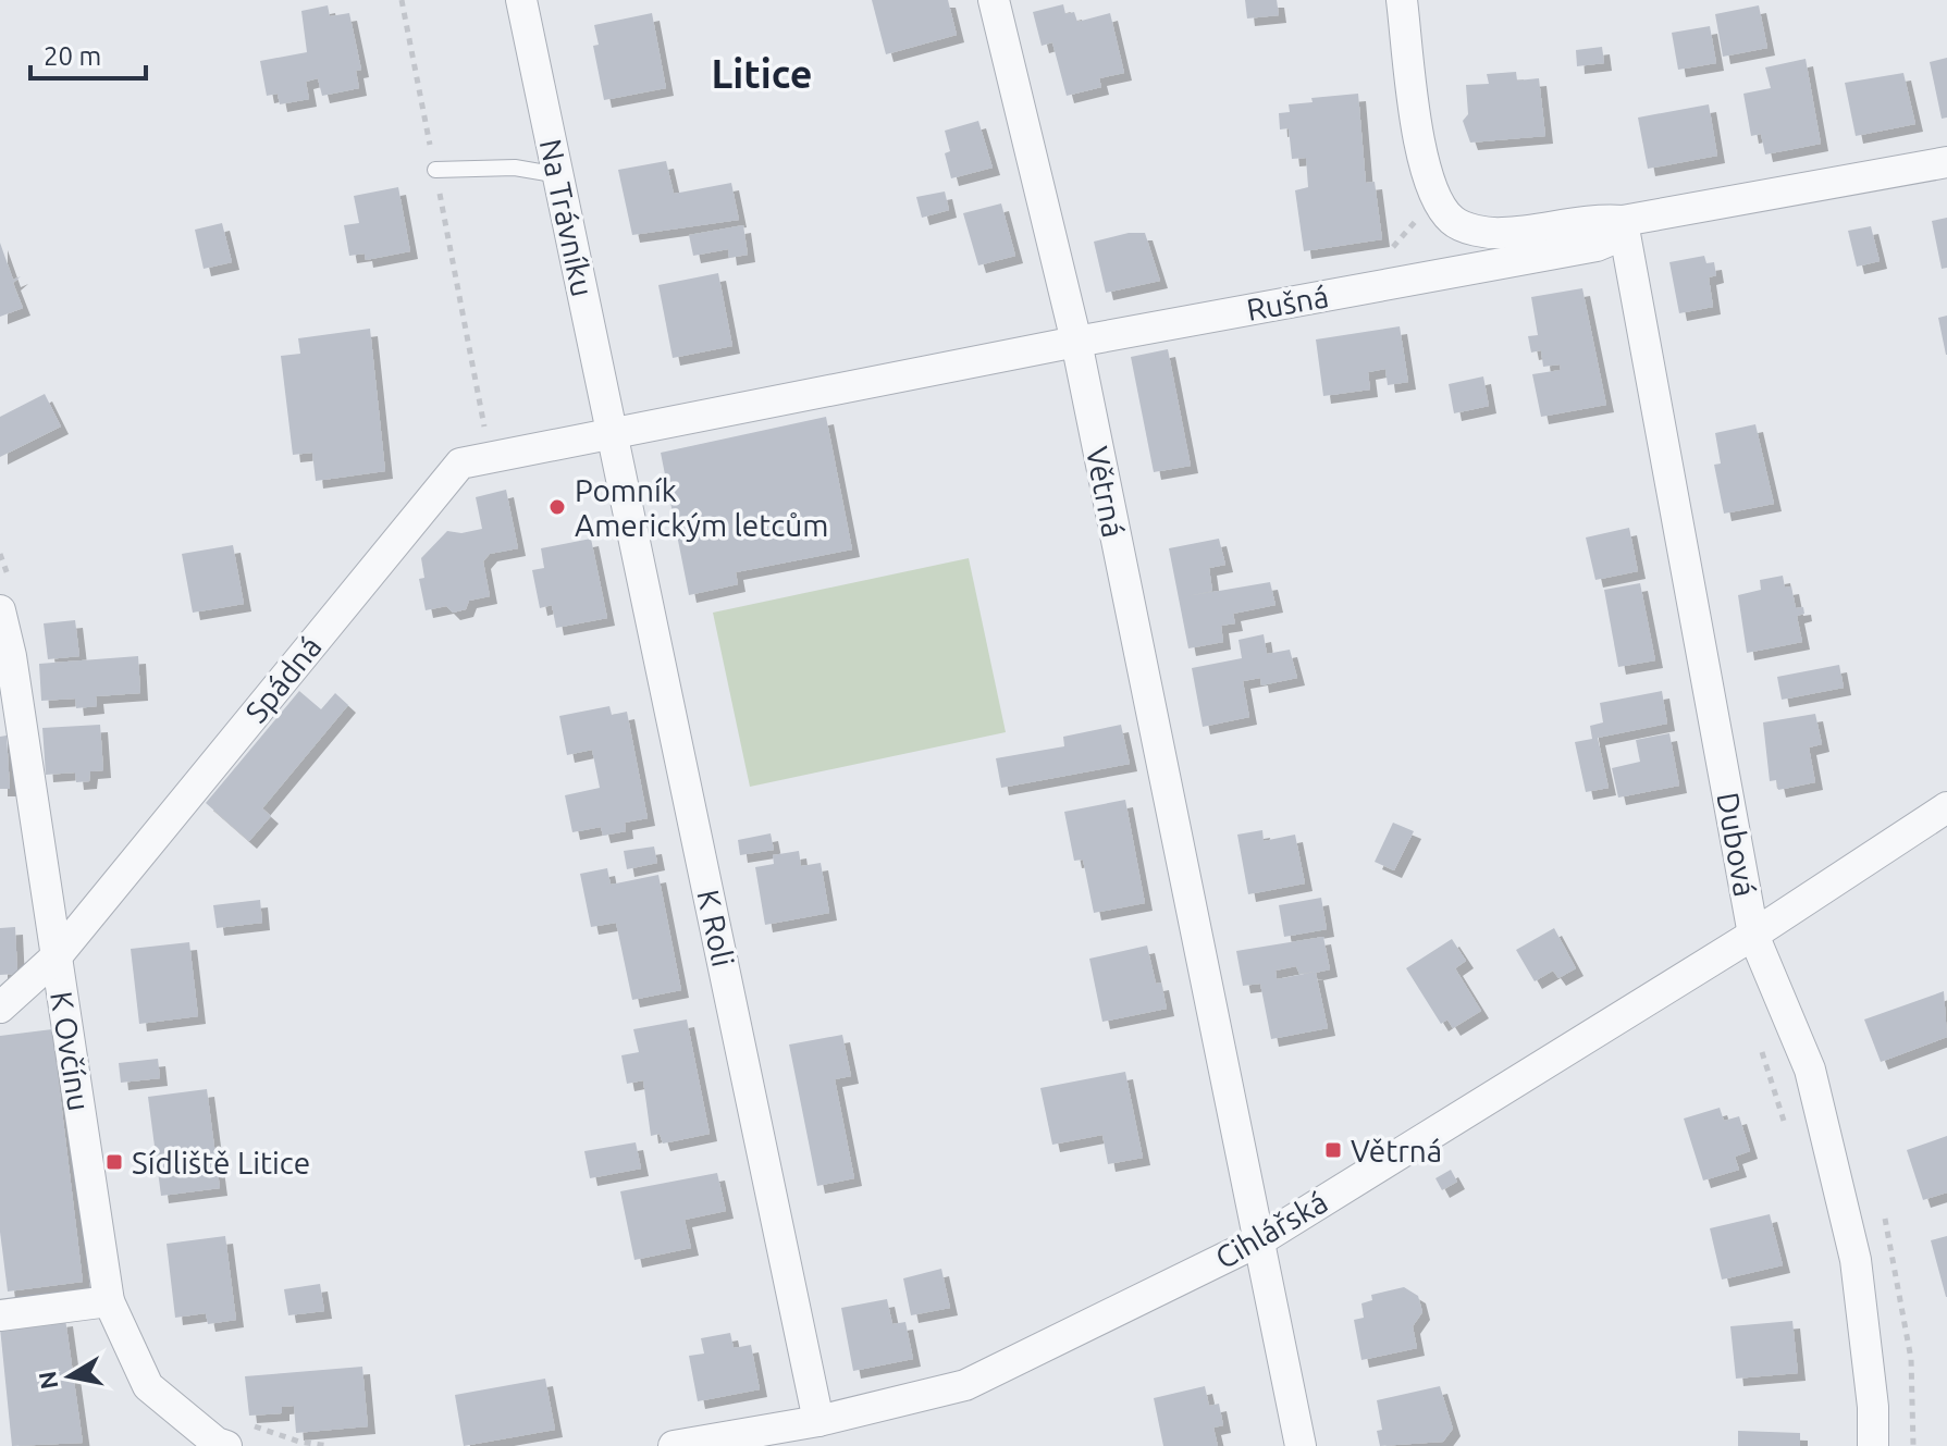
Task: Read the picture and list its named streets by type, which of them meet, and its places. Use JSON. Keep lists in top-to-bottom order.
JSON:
{
  "streets": {
    "street": [
      "Na Trávníku",
      "Rušná",
      "Větrná",
      "Spádná",
      "Dubová",
      "K Roli",
      "K Ovčínu",
      "Cihlářská"
    ]
  },
  "crossings": [
    ["Na Trávníku", "Rušná"],
    ["Na Trávníku", "Spádná"],
    ["Na Trávníku", "K Roli"],
    ["Rušná", "Větrná"],
    ["Rušná", "Spádná"],
    ["Rušná", "Dubová"],
    ["Rušná", "K Roli"],
    ["Větrná", "Cihlářská"],
    ["Spádná", "K Roli"],
    ["Spádná", "K Ovčínu"],
    ["Dubová", "Cihlářská"],
    ["K Roli", "Cihlářská"]
  ],
  "districts": ["Litice"],
  "places": {
    "other": ["Pomník Americkým letcům"],
    "transit": ["Větrná", "Sídliště Litice"]
  },
  "scale_bar": "20 m",
  "north": "left"
}
